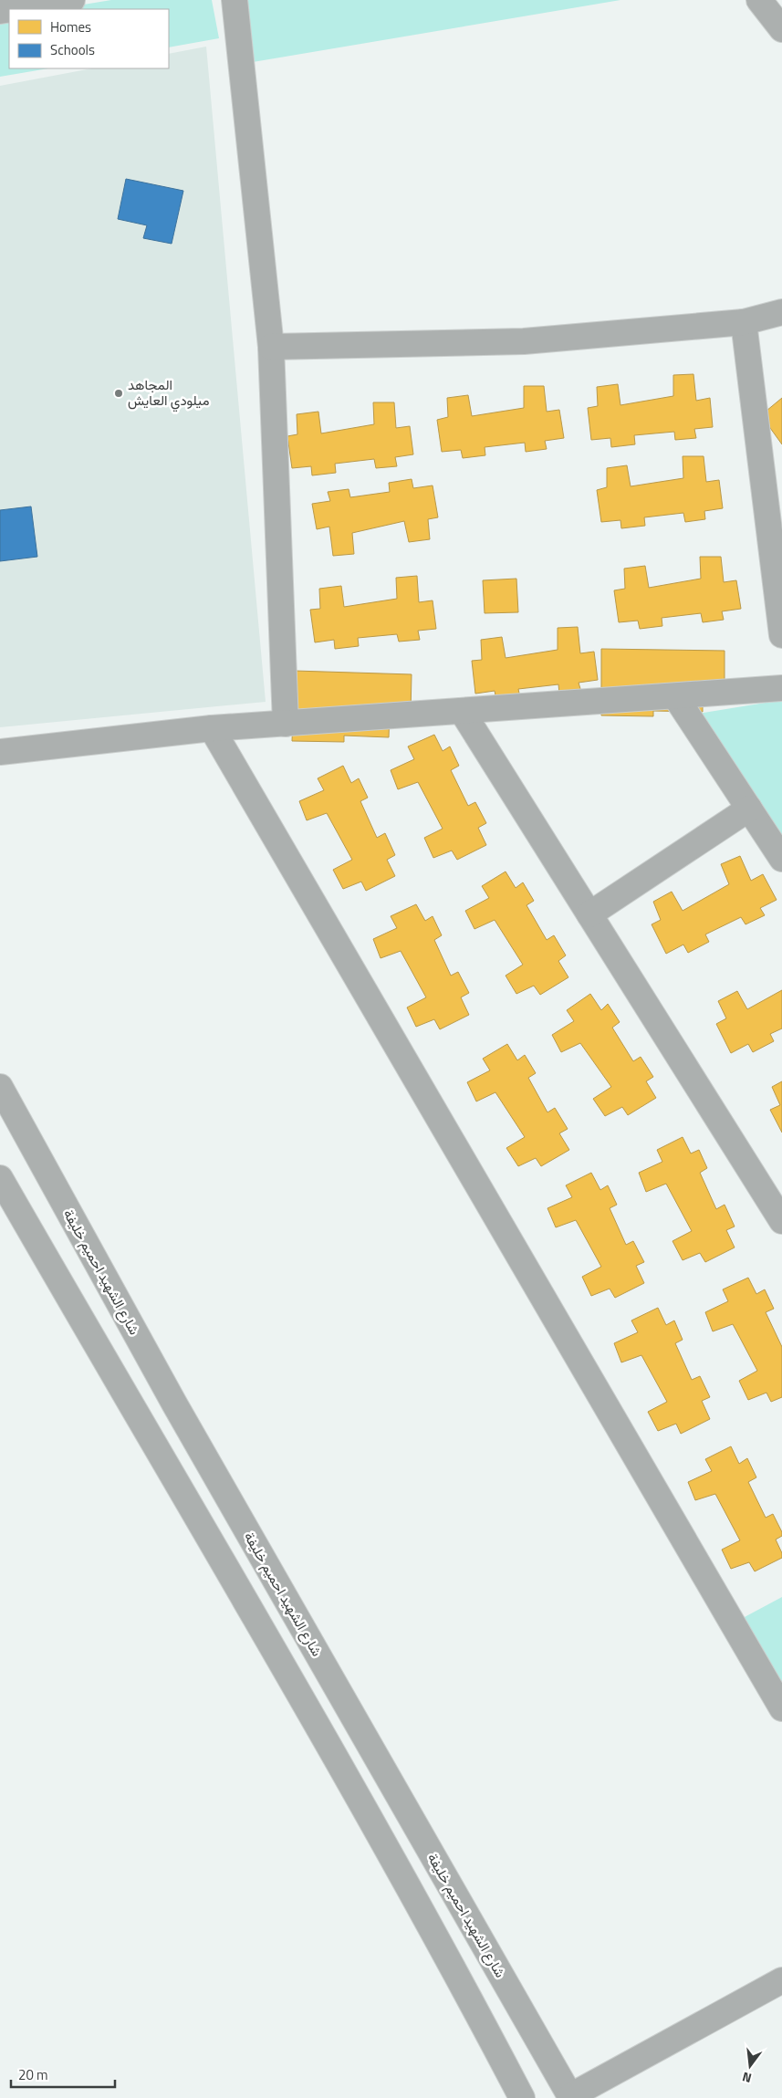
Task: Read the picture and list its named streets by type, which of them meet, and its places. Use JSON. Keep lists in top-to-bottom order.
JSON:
{
  "streets": {
    "street": ["شارع الشهيد احميم خليفة"]
  },
  "places": ["المجاهد ميلودي العايش"],
  "legend": ["Homes", "Schools"],
  "scale_bar": "20 m",
  "north": "bottom"
}
